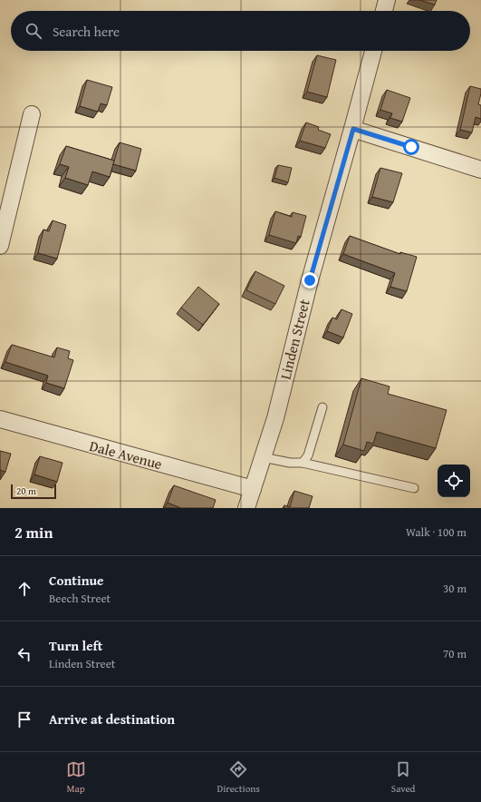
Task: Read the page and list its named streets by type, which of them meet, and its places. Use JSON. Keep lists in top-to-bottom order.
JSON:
{
  "streets": {
    "street": ["Linden Street", "Dale Avenue"]
  },
  "crossings": [
    ["Linden Street", "Dale Avenue"]
  ],
  "scale_bar": "20 m",
  "page": {
    "search": "Search here",
    "scale": "20 m",
    "heading": ["2 min", "Walk · 100 m"],
    "list": [
      ["Continue", "Beech Street", "30 m"],
      ["Turn left", "Linden Street", "70 m"],
      "Arrive at destination"
    ],
    "nav": ["Map", "Directions", "Saved"]
  }
}
